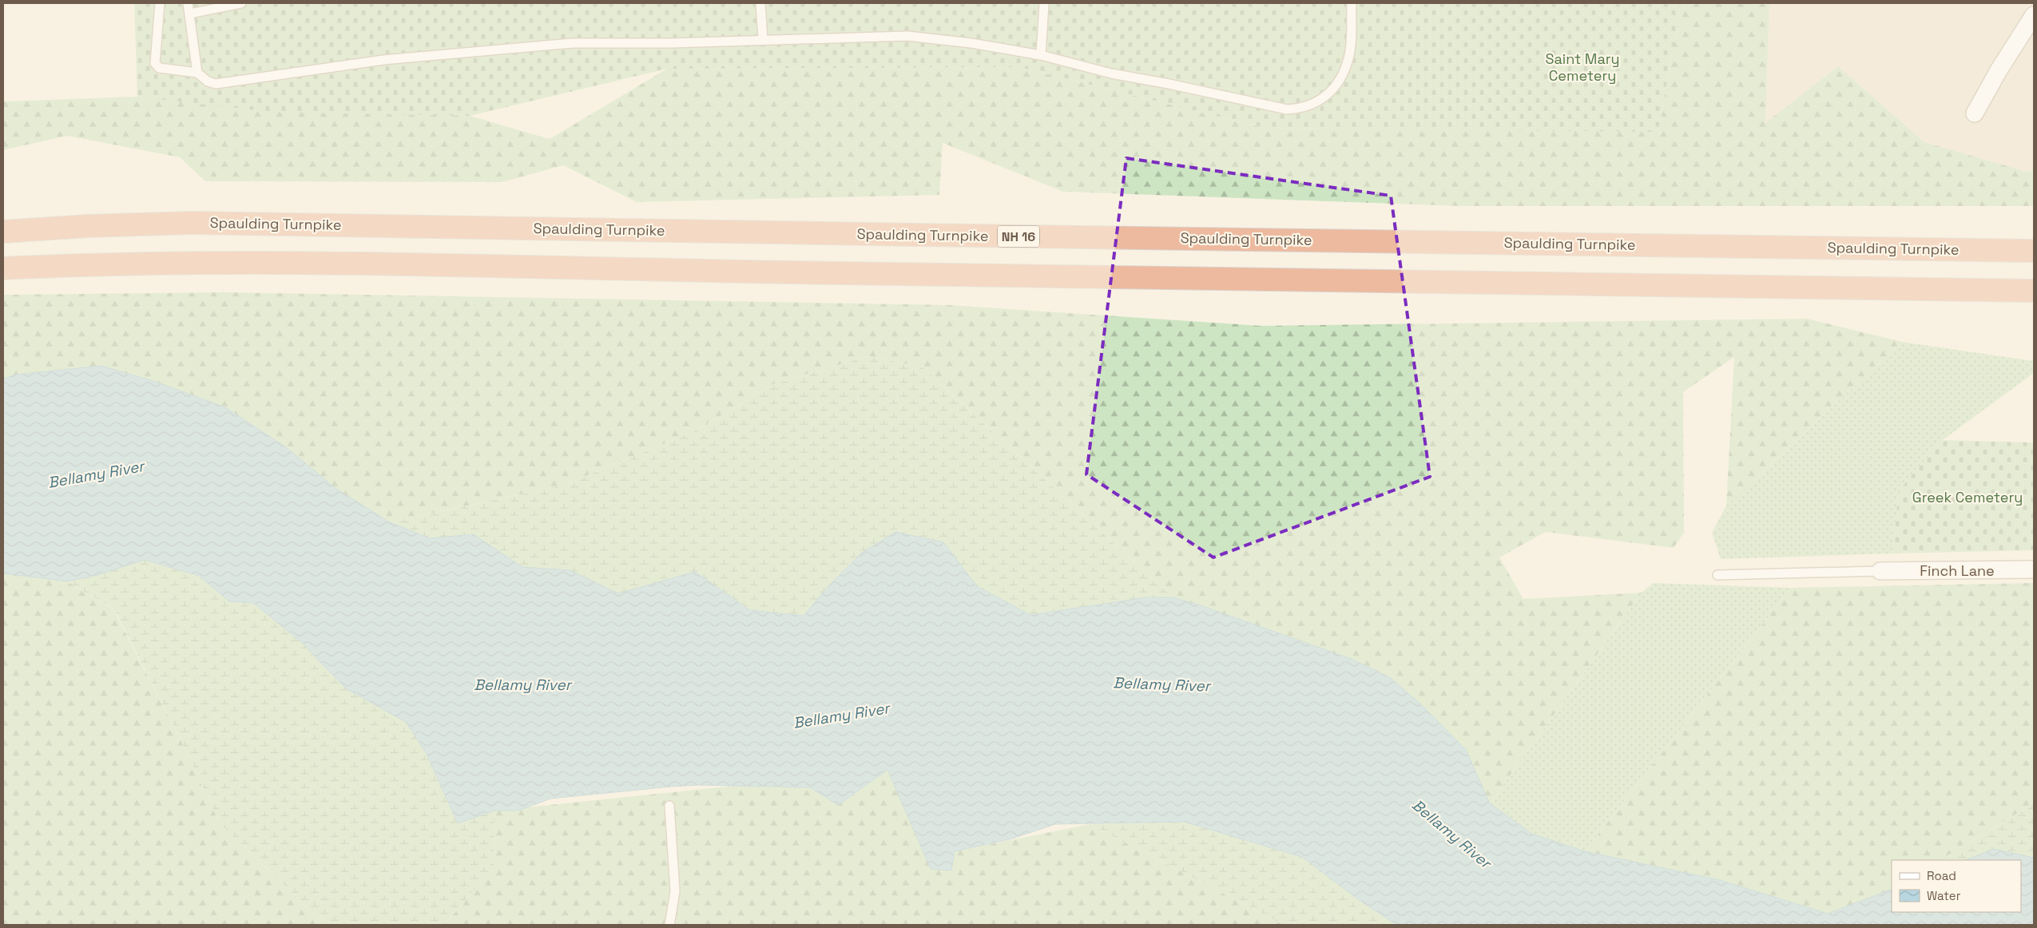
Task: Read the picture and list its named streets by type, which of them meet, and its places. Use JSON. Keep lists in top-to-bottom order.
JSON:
{
  "streets": {
    "highway": ["Spaulding Turnpike", "NH 16"],
    "street": ["Finch Lane"]
  },
  "water": ["Bellamy River"],
  "parks": ["Saint Mary Cemetery", "Greek Cemetery"],
  "legend": ["Road", "Water"]
}
